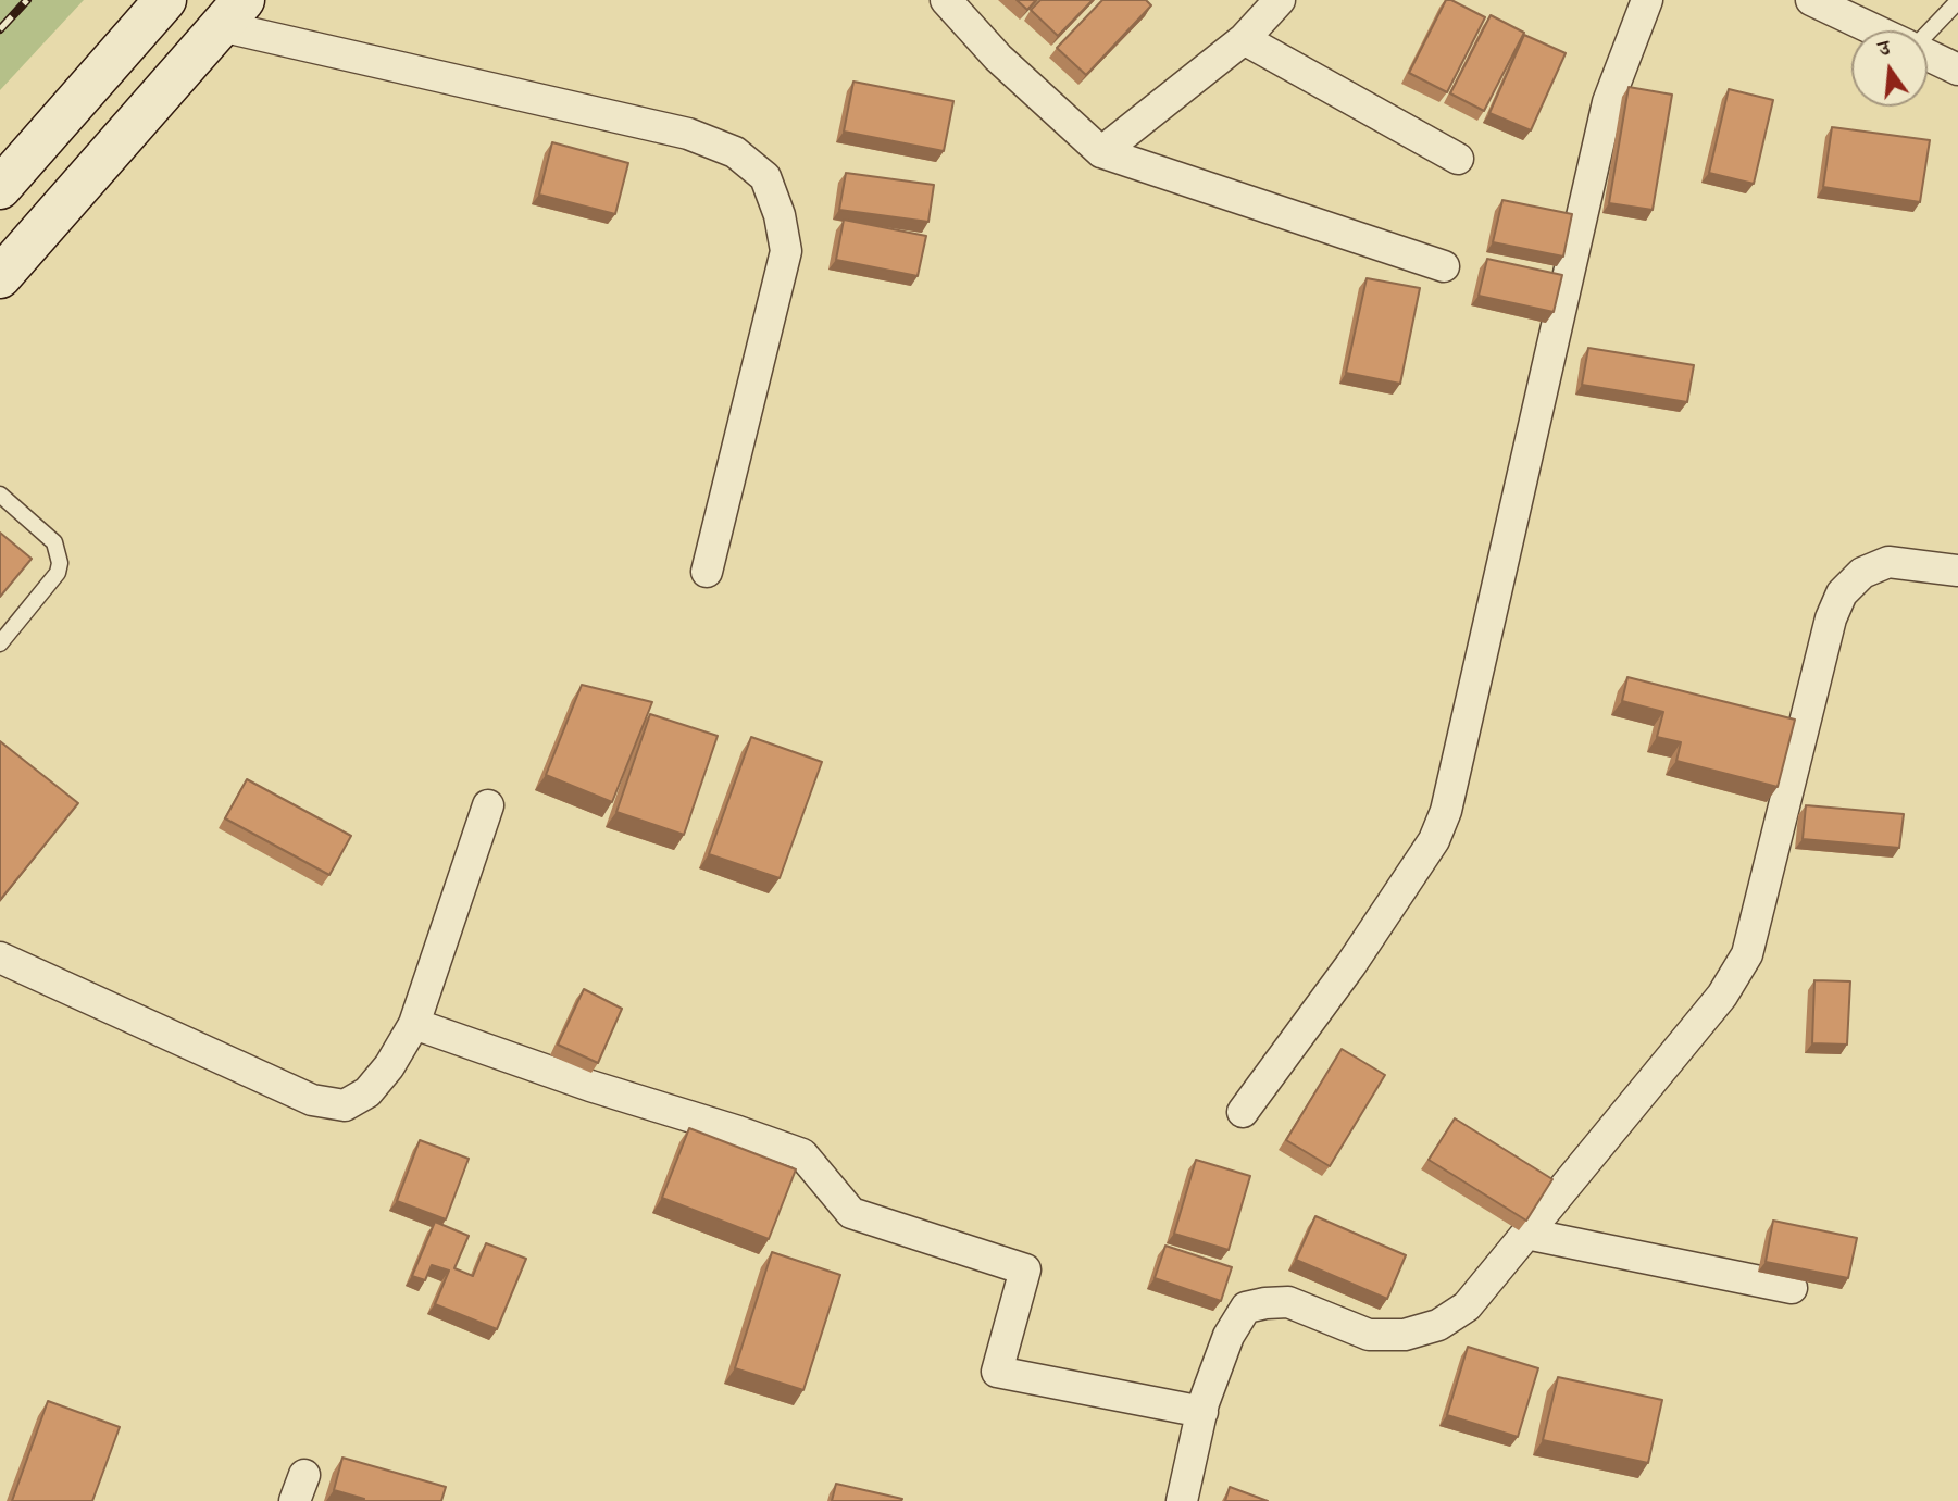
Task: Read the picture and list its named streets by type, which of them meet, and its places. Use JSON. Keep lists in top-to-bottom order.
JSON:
{
  "north": "top"
}
